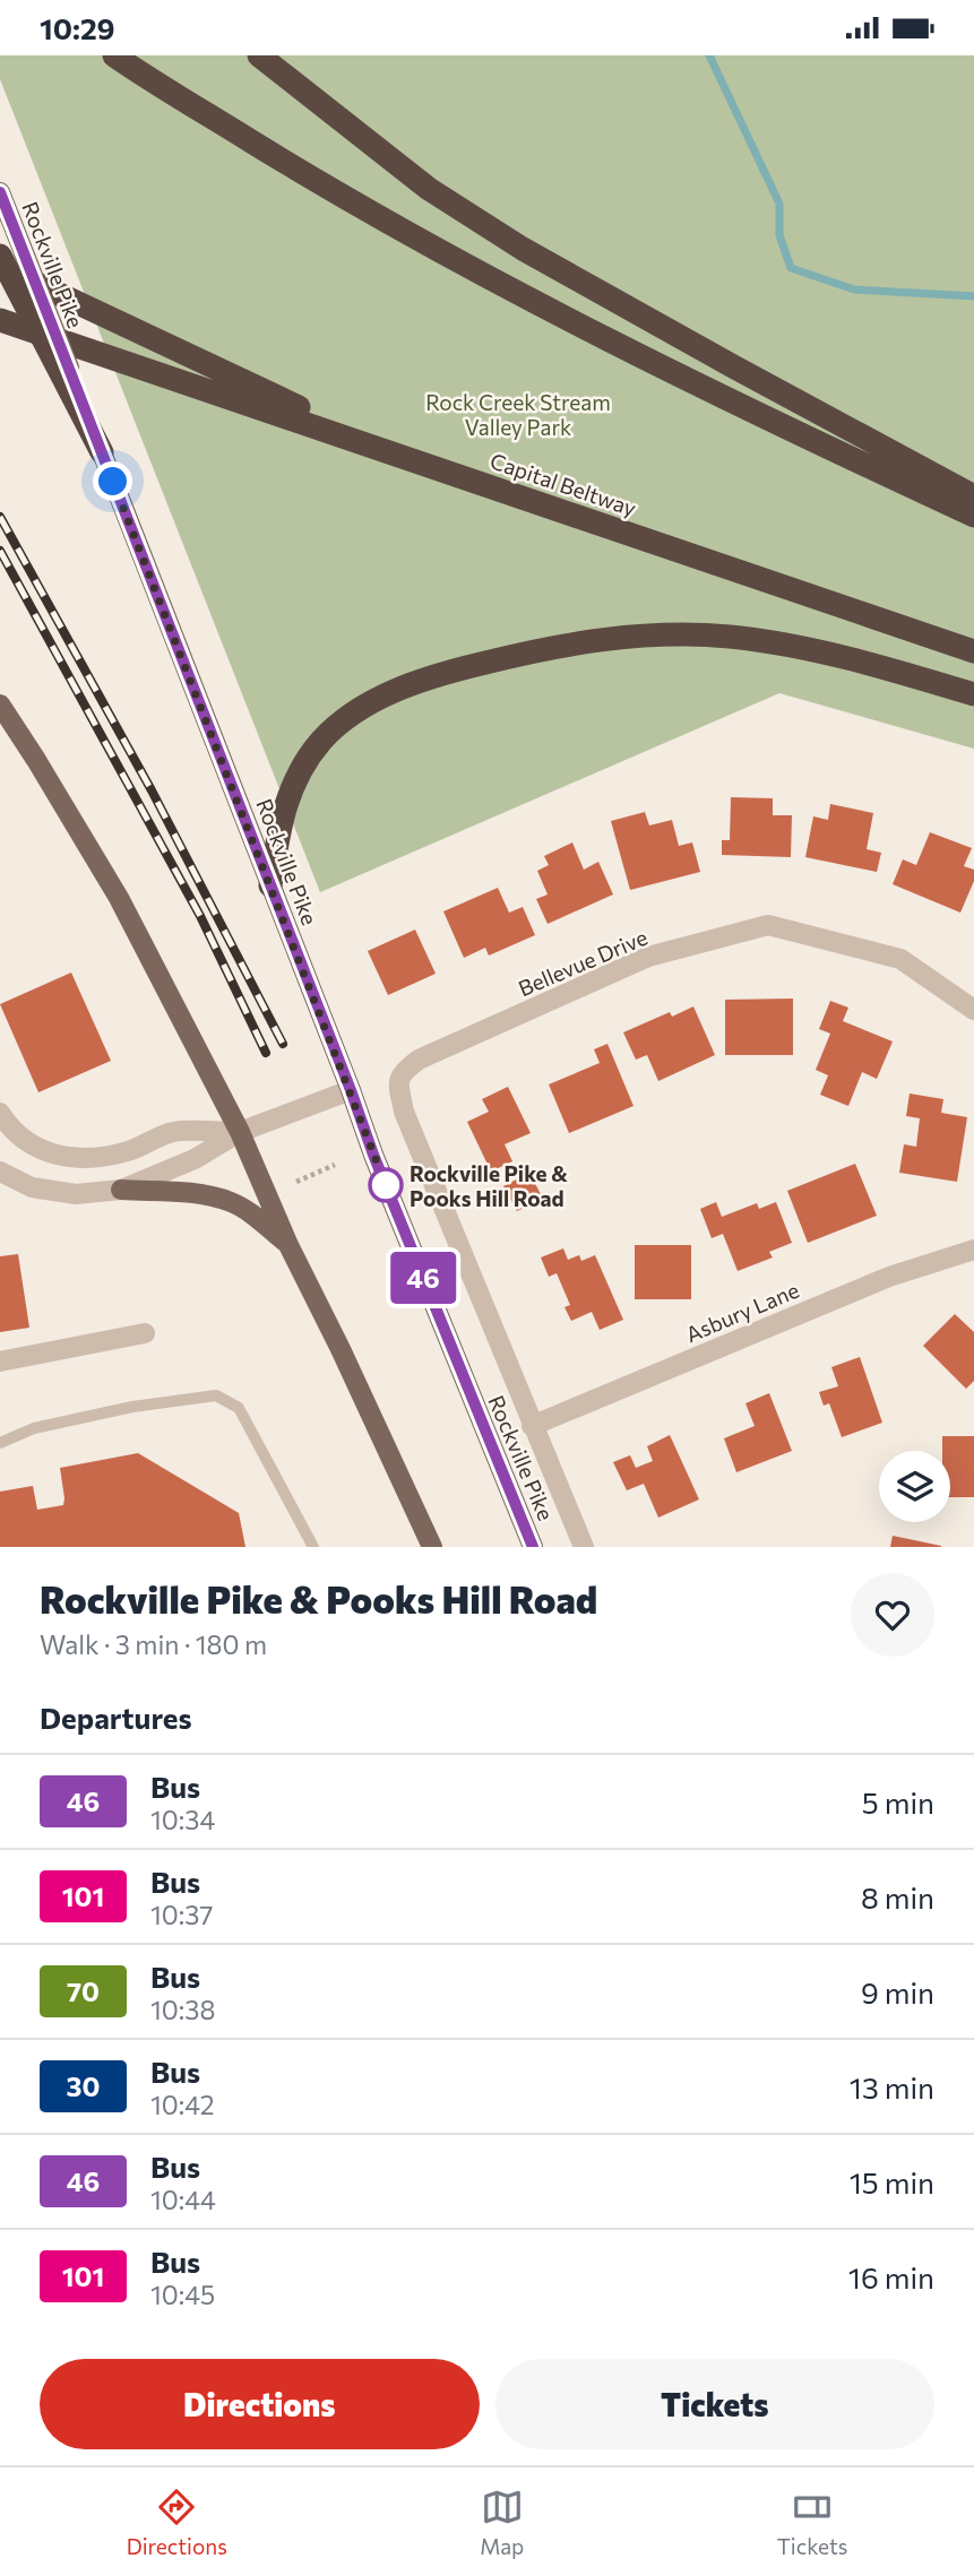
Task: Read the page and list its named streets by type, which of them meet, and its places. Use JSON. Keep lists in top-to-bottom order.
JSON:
{
  "streets": {
    "highway": ["Capital Beltway"],
    "main road": ["Rockville Pike"],
    "street": ["Bellevue Drive", "Asbury Lane"]
  },
  "crossings": [
    ["Rockville Pike", "Bellevue Drive"],
    ["Rockville Pike", "Asbury Lane"]
  ],
  "parks": ["Rock Creek Stream Valley Park"],
  "places": ["Rockville Pike & Pooks Hill Road"],
  "lines": ["bus line 46"],
  "page": {
    "status": "10:29",
    "on_map": "46",
    "heading": [
      ["Rockville Pike & Pooks Hill Road", "Walk · 3 min · 180 m"],
      "Departures"
    ],
    "list": [
      {
        "mark": "46",
        "name": "Bus",
        "note": "10:34",
        "value": "5 min"
      },
      {
        "mark": "101",
        "name": "Bus",
        "note": "10:37",
        "value": "8 min"
      },
      {
        "mark": "70",
        "name": "Bus",
        "note": "10:38",
        "value": "9 min"
      },
      {
        "mark": "30",
        "name": "Bus",
        "note": "10:42",
        "value": "13 min"
      },
      {
        "mark": "46",
        "name": "Bus",
        "note": "10:44",
        "value": "15 min"
      },
      {
        "mark": "101",
        "name": "Bus",
        "note": "10:45",
        "value": "16 min"
      }
    ],
    "buttons": ["Directions", "Tickets"],
    "tabs": ["Directions", "Map", "Tickets"]
  }
}
